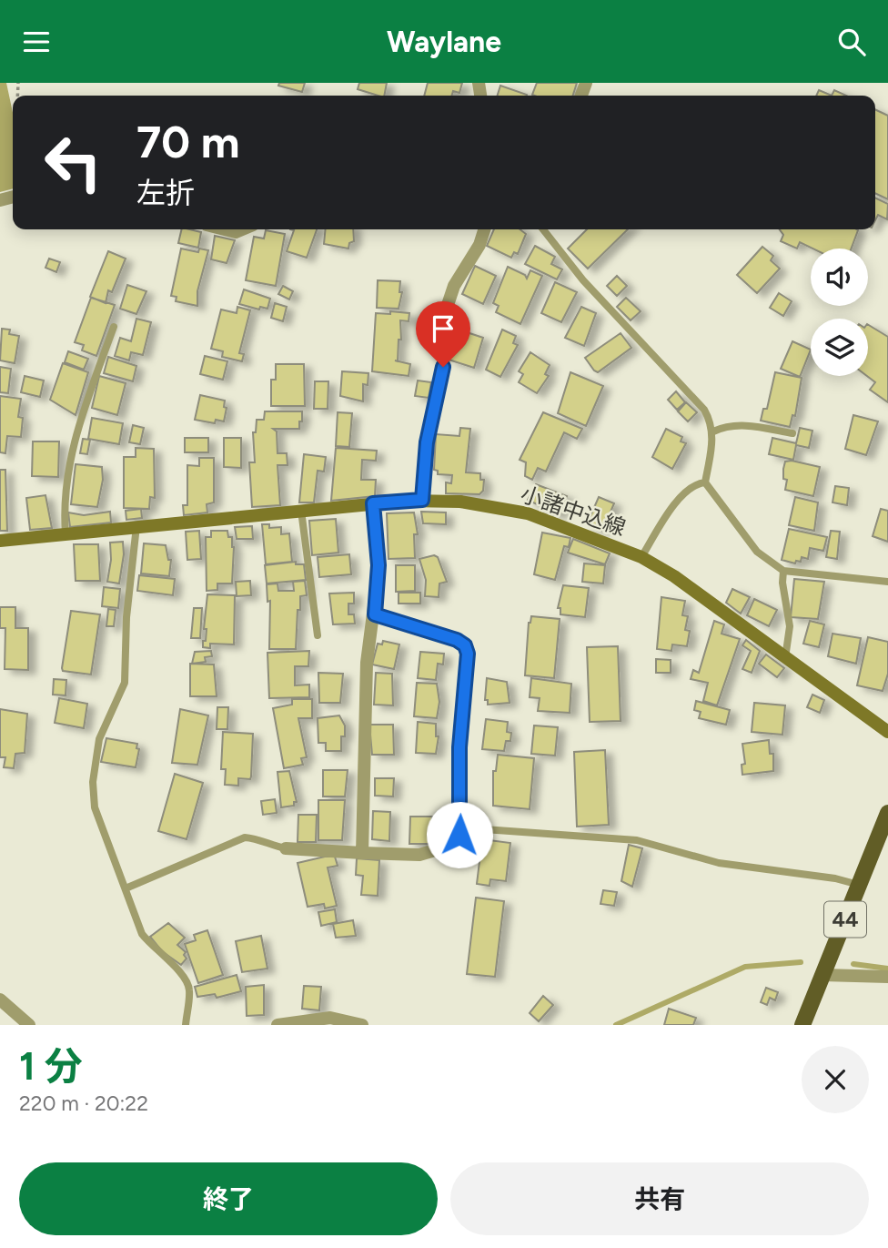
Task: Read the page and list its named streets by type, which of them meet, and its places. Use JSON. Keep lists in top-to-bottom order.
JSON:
{
  "streets": {
    "main road": ["小諸中込線", "44"]
  },
  "page": {
    "header": "Waylane",
    "turn": ["70 m", "左折"],
    "heading": ["1 分", "220 m · 20:22"],
    "buttons": ["終了", "共有"]
  }
}
